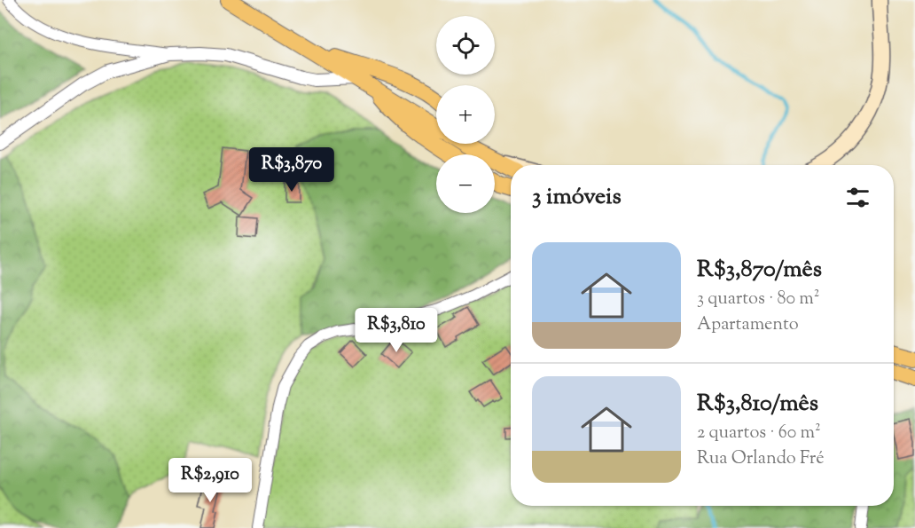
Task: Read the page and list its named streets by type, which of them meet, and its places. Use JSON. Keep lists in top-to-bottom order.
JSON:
{
  "page": {
    "map_buttons": ["+", "−"],
    "price": ["R$3,870", "R$3,810", "R$2,910"],
    "heading": "3 imóveis",
    "list": [
      {
        "name": "R$3,870/mês",
        "note": "3 quartos · 80 m² · Apartamento"
      },
      {
        "name": "R$3,810/mês",
        "note": "2 quartos · 60 m² · Rua Orlando Fré"
      }
    ]
  }
}
